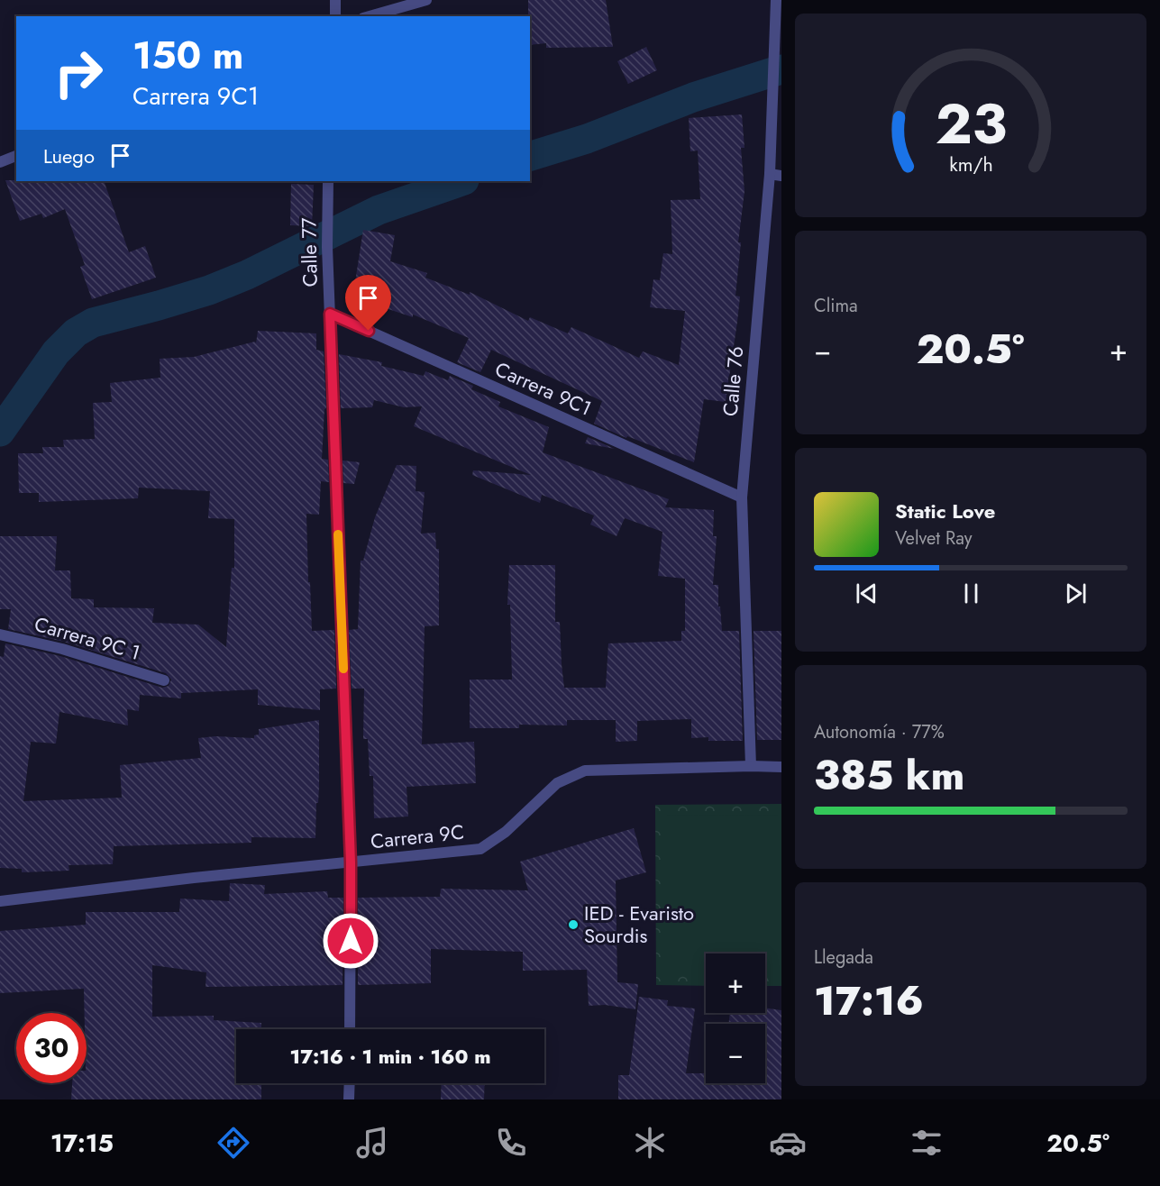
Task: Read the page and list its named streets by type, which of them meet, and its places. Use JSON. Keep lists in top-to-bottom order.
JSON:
{
  "streets": {
    "street": [
      "Calle 77",
      "Calle 76",
      "Carrera 9C1",
      "Carrera 9C 1",
      "Carrera 9C"
    ]
  },
  "crossings": [
    ["Calle 77", "Carrera 9C1"],
    ["Calle 77", "Carrera 9C"],
    ["Calle 76", "Carrera 9C1"],
    ["Calle 76", "Carrera 9C"]
  ],
  "places": ["IED - Evaristo Sourdis"],
  "page": {
    "turn": ["150 m", "Carrera 9C1"],
    "then": "Luego",
    "tile": [
      "Clima",
      ["Autonomía · 77%", "385 km"],
      ["Llegada", "17:16"]
    ],
    "heat": ["−", "20.5°", "+"],
    "song": ["Static Love", "Velvet Ray"],
    "map_buttons": ["+", "−"],
    "limit": "30",
    "trip": "17:16 · 1 min · 160 m",
    "tabs": ["17:15", "20.5°"],
    "gauge": ["23", "km/h"]
  }
}
